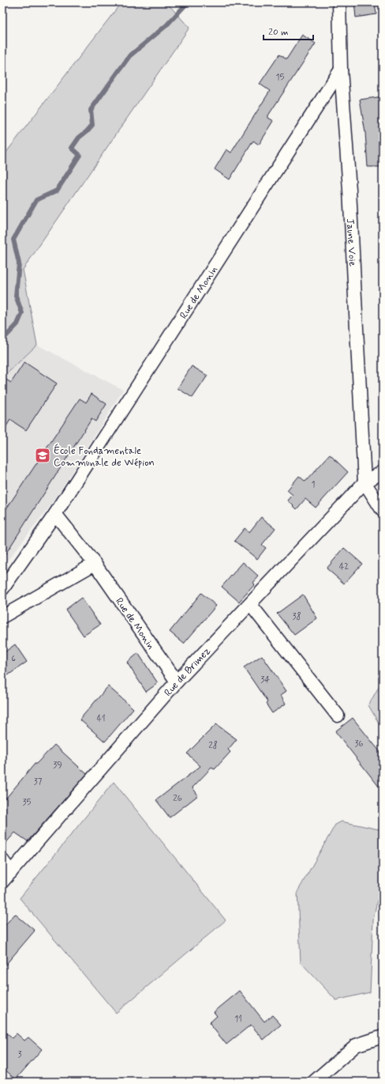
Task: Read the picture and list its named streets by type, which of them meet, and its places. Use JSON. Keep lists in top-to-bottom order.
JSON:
{
  "streets": {
    "street": ["Jaune Voie", "Rue de Monin", "Rue de Brimez"]
  },
  "crossings": [
    ["Jaune Voie", "Rue de Monin"],
    ["Jaune Voie", "Rue de Brimez"],
    ["Rue de Monin", "Rue de Brimez"]
  ],
  "places": {
    "school or university": ["École Fondamentale Communale de Wépion"]
  },
  "house_numbers": [
    "15",
    "1",
    "42",
    "38",
    "6",
    "34",
    "41",
    "36",
    "28",
    "39",
    "37",
    "26",
    "35",
    "11",
    "3"
  ],
  "scale_bar": "20 m"
}
